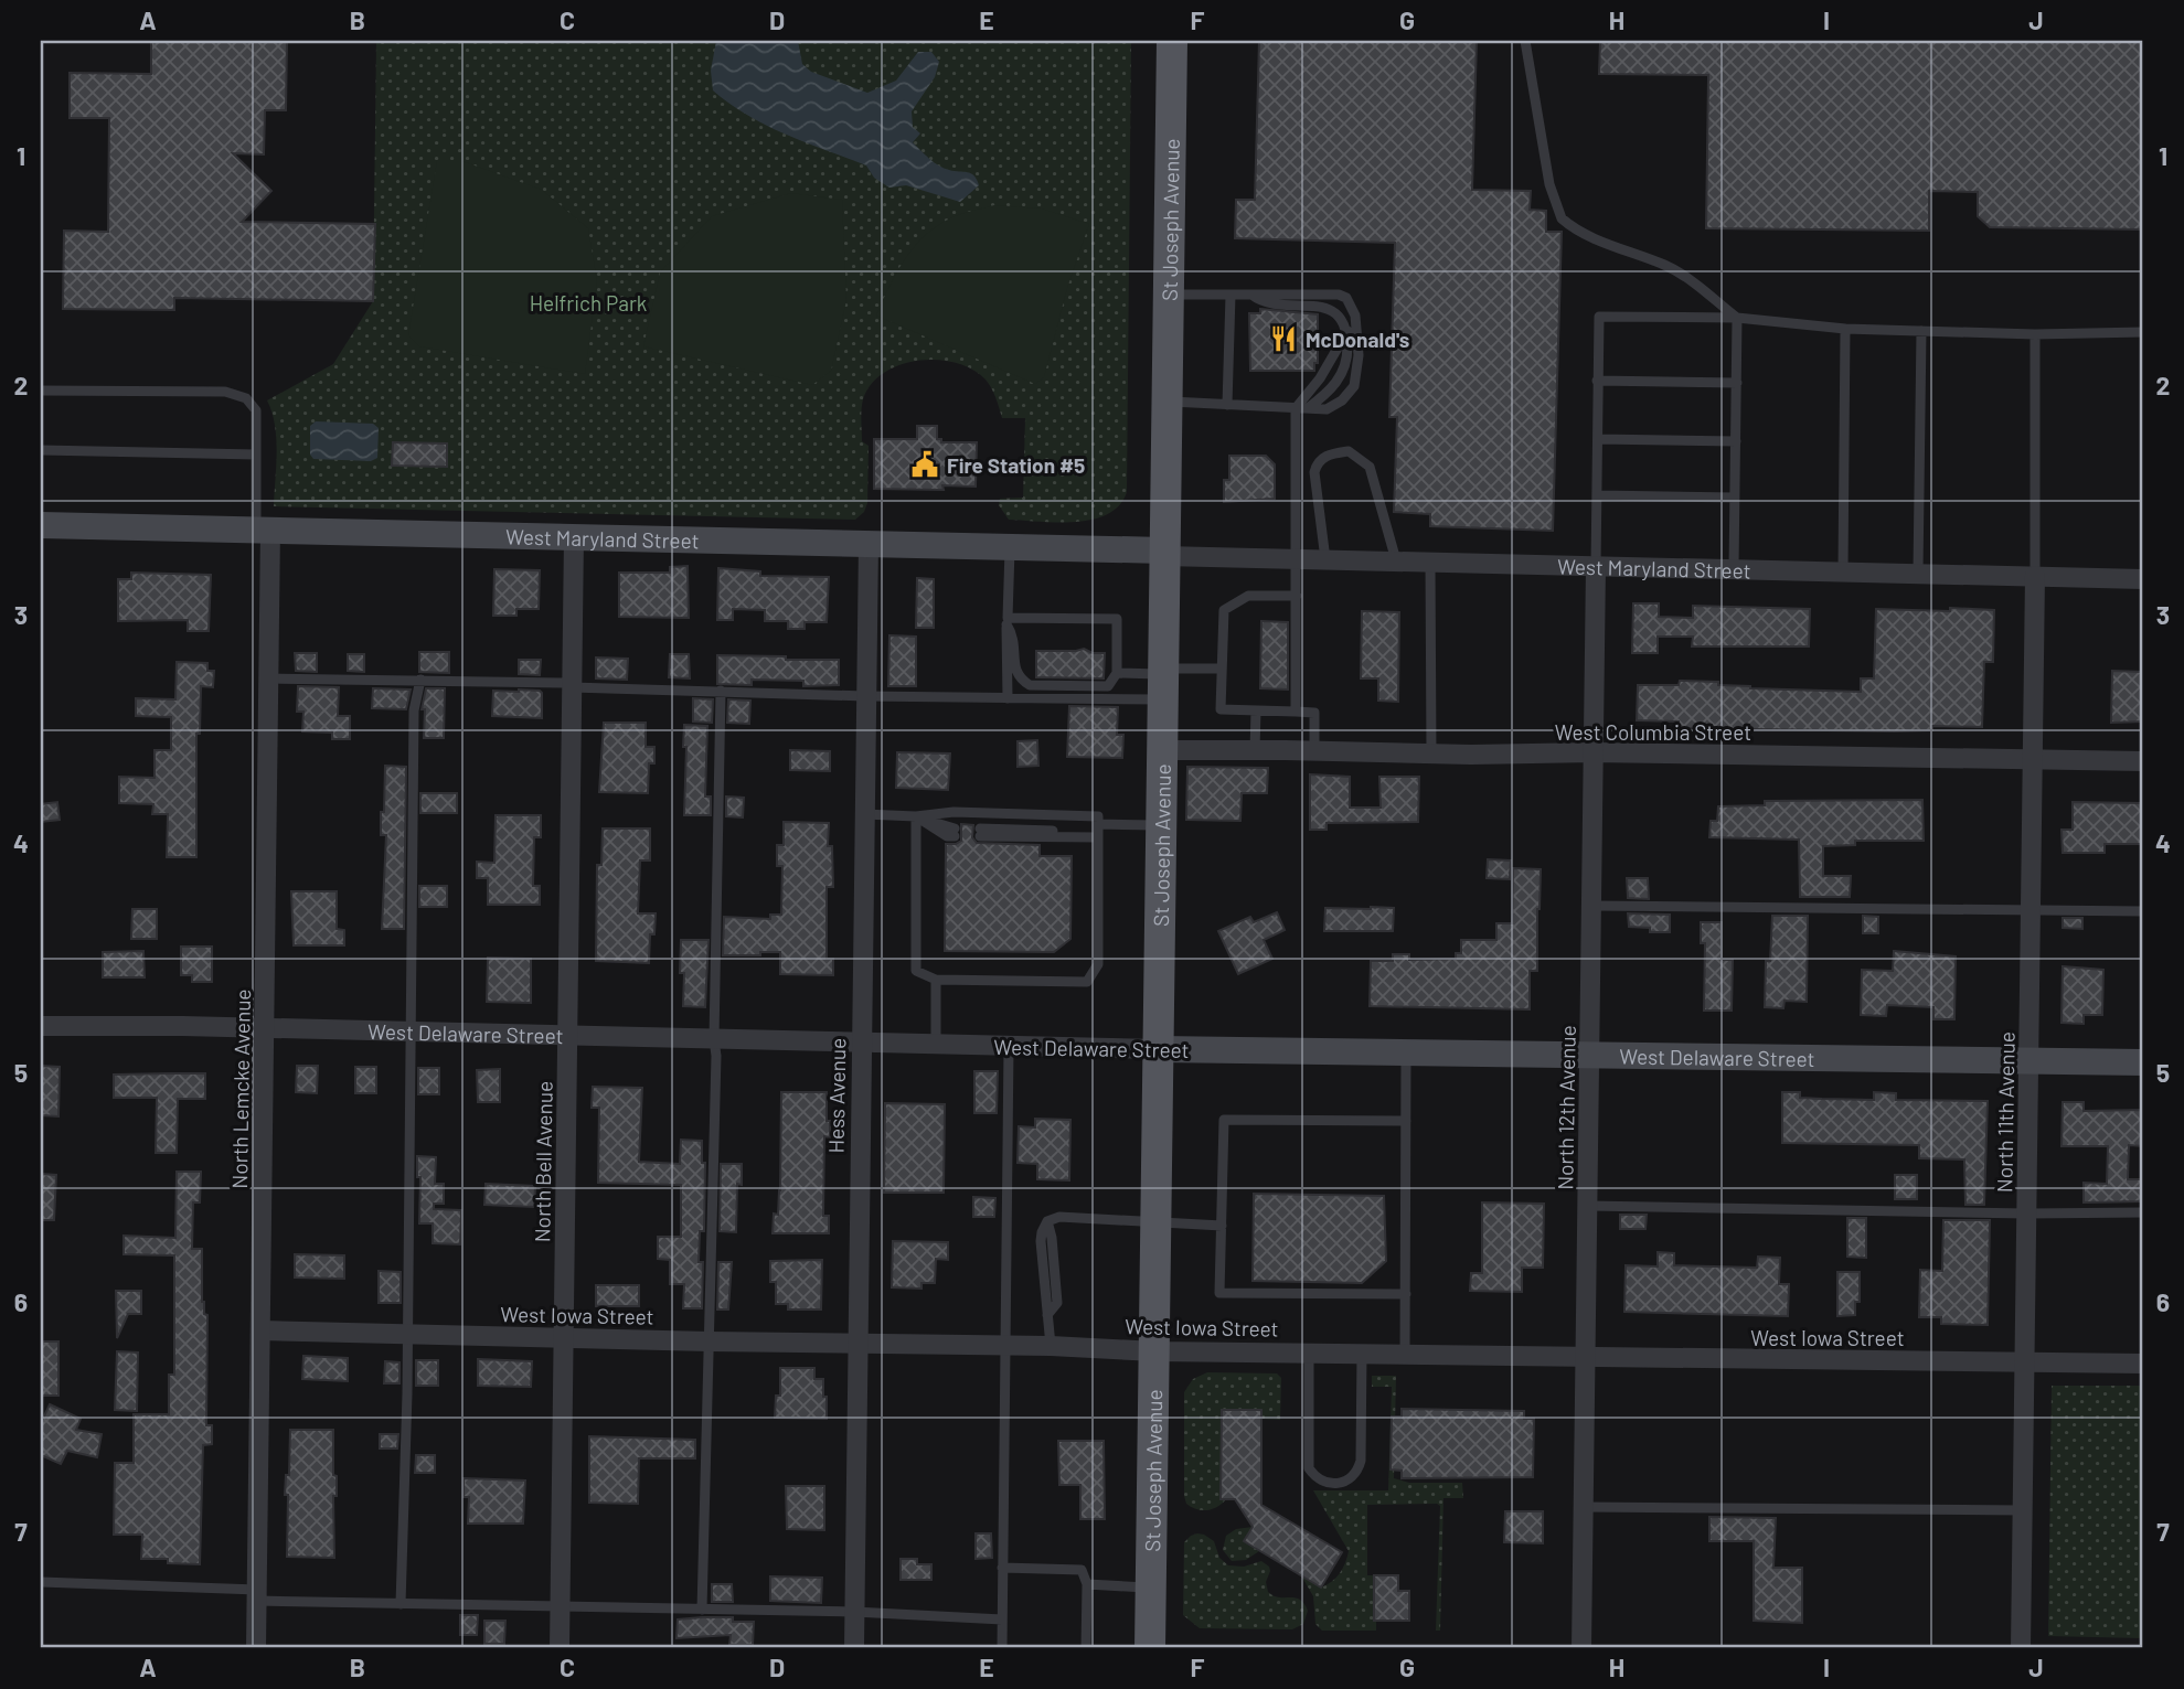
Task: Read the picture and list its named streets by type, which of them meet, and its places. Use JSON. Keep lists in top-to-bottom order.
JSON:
{
  "streets": {
    "main road": ["St Joseph Avenue"],
    "street": [
      "West Maryland Street",
      "West Columbia Street",
      "West Delaware Street",
      "North Lemcke Avenue",
      "Hess Avenue",
      "North 12th Avenue",
      "North 11th Avenue",
      "North Bell Avenue",
      "West Iowa Street"
    ]
  },
  "crossings": [
    ["St Joseph Avenue", "West Maryland Street"],
    ["St Joseph Avenue", "West Columbia Street"],
    ["St Joseph Avenue", "West Delaware Street"],
    ["St Joseph Avenue", "West Iowa Street"],
    ["West Maryland Street", "North Lemcke Avenue"],
    ["West Maryland Street", "Hess Avenue"],
    ["West Maryland Street", "North 12th Avenue"],
    ["West Maryland Street", "North 11th Avenue"],
    ["West Maryland Street", "North Bell Avenue"],
    ["West Columbia Street", "North 12th Avenue"],
    ["West Columbia Street", "North 11th Avenue"],
    ["West Delaware Street", "North Lemcke Avenue"],
    ["West Delaware Street", "Hess Avenue"],
    ["West Delaware Street", "North 12th Avenue"],
    ["West Delaware Street", "North 11th Avenue"],
    ["West Delaware Street", "North Bell Avenue"],
    ["North Lemcke Avenue", "West Iowa Street"],
    ["Hess Avenue", "West Iowa Street"],
    ["North 12th Avenue", "West Iowa Street"],
    ["North 11th Avenue", "West Iowa Street"],
    ["North Bell Avenue", "West Iowa Street"]
  ],
  "parks": ["Helfrich Park"],
  "places": {
    "restaurant": ["McDonald's"],
    "public building": ["Fire Station #5"]
  },
  "grid": {
    "columns": [
      "A",
      "B",
      "C",
      "D",
      "E",
      "F",
      "G",
      "H",
      "I",
      "J"
    ],
    "rows": [
      "1",
      "2",
      "3",
      "4",
      "5",
      "6",
      "7"
    ]
  }
}
